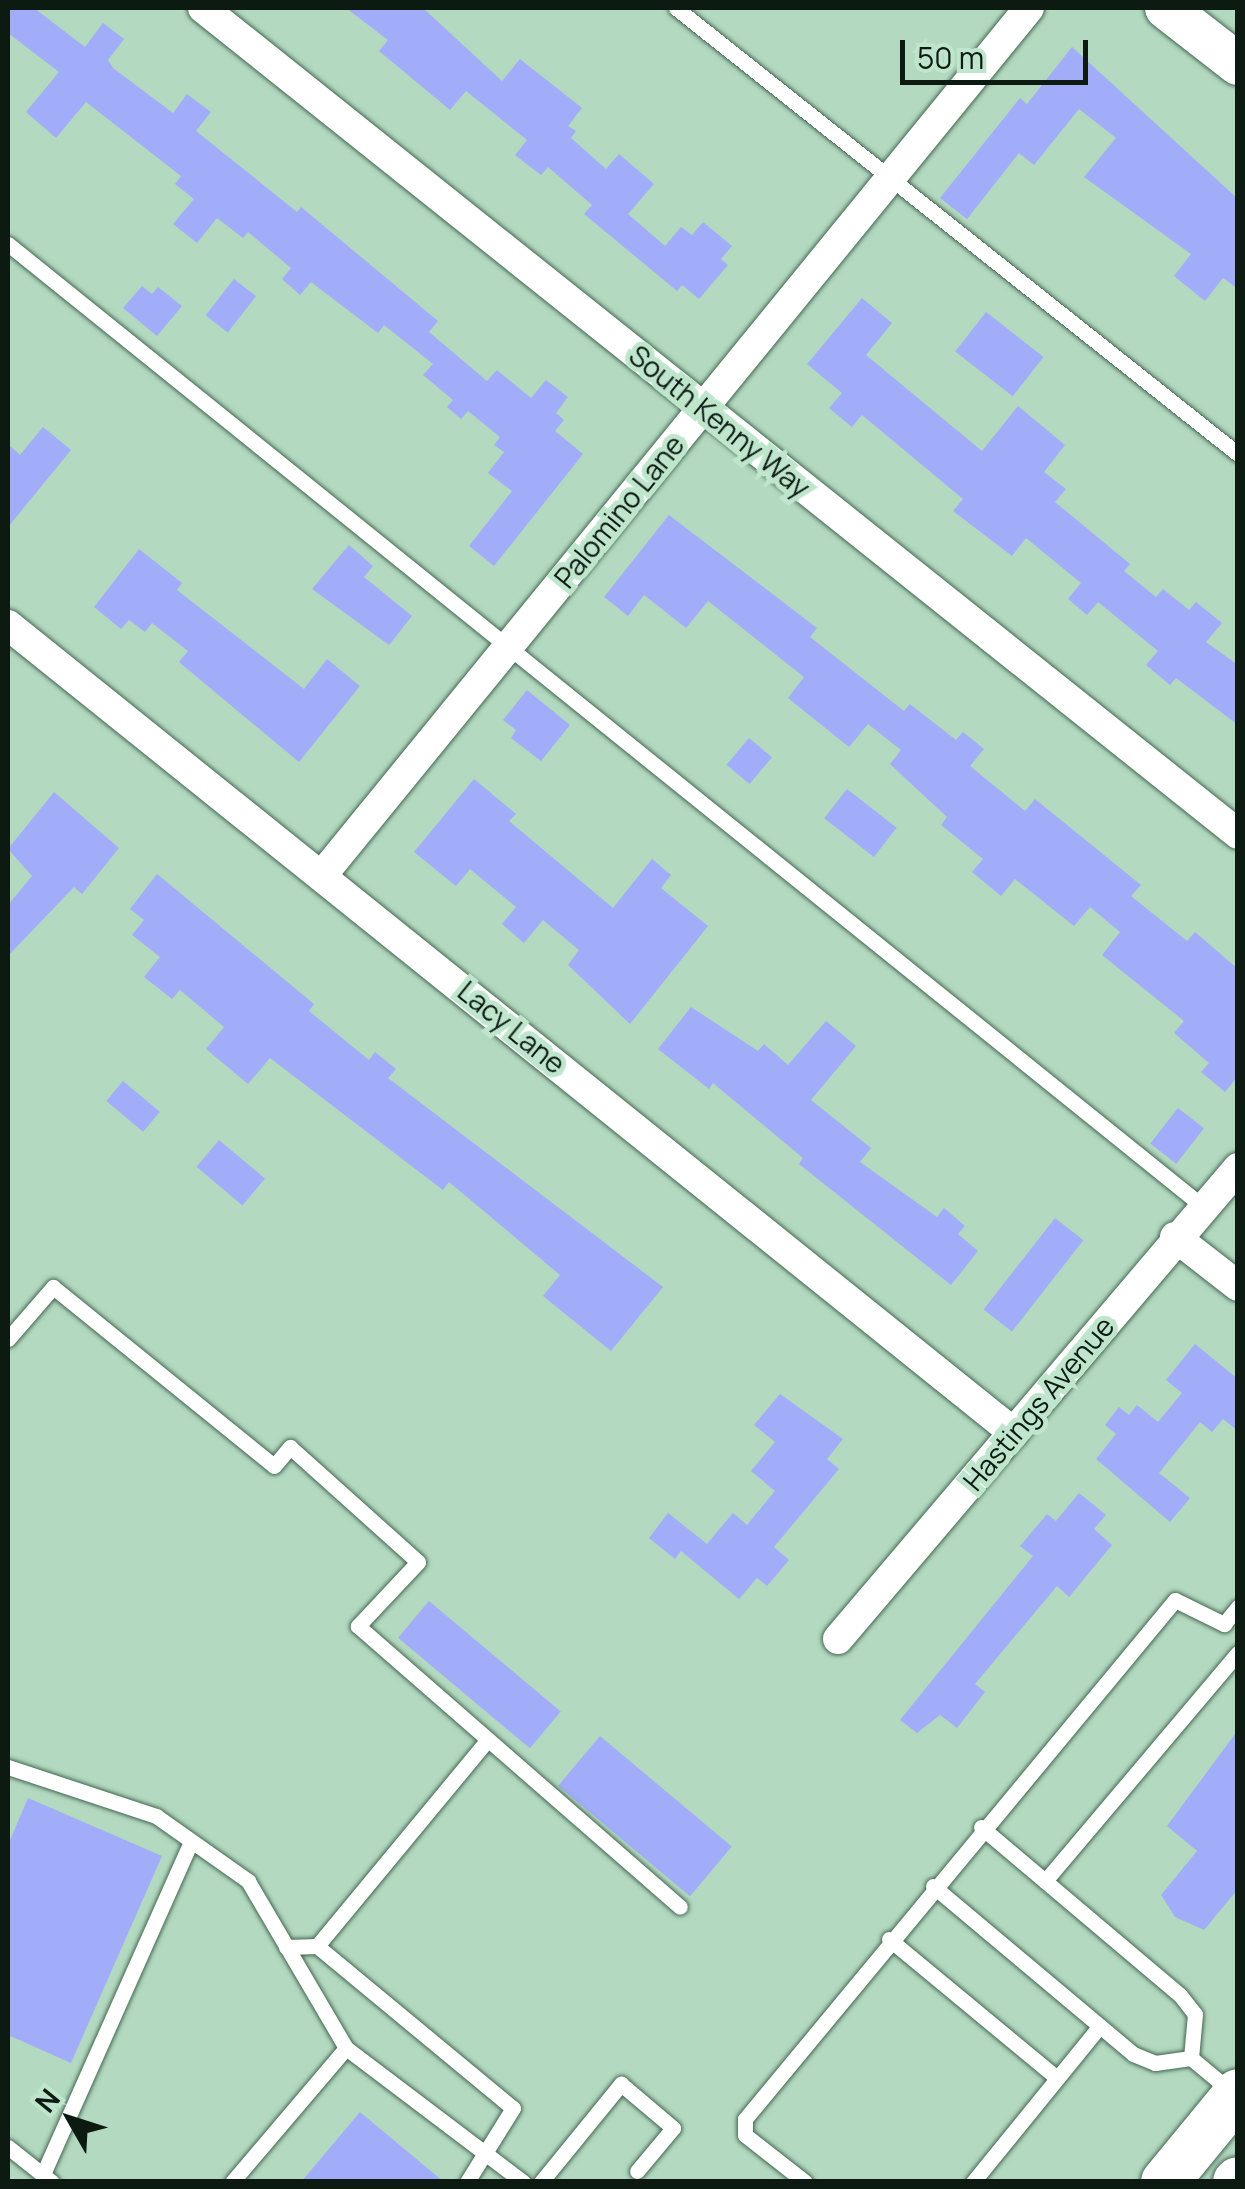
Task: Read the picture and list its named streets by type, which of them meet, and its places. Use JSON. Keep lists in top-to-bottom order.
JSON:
{
  "streets": {
    "street": [
      "South Kenny Way",
      "Palomino Lane",
      "Lacy Lane",
      "Hastings Avenue"
    ]
  },
  "crossings": [
    ["South Kenny Way", "Palomino Lane"],
    ["Palomino Lane", "Lacy Lane"],
    ["Lacy Lane", "Hastings Avenue"]
  ],
  "scale_bar": "50 m",
  "north": "top left"
}
